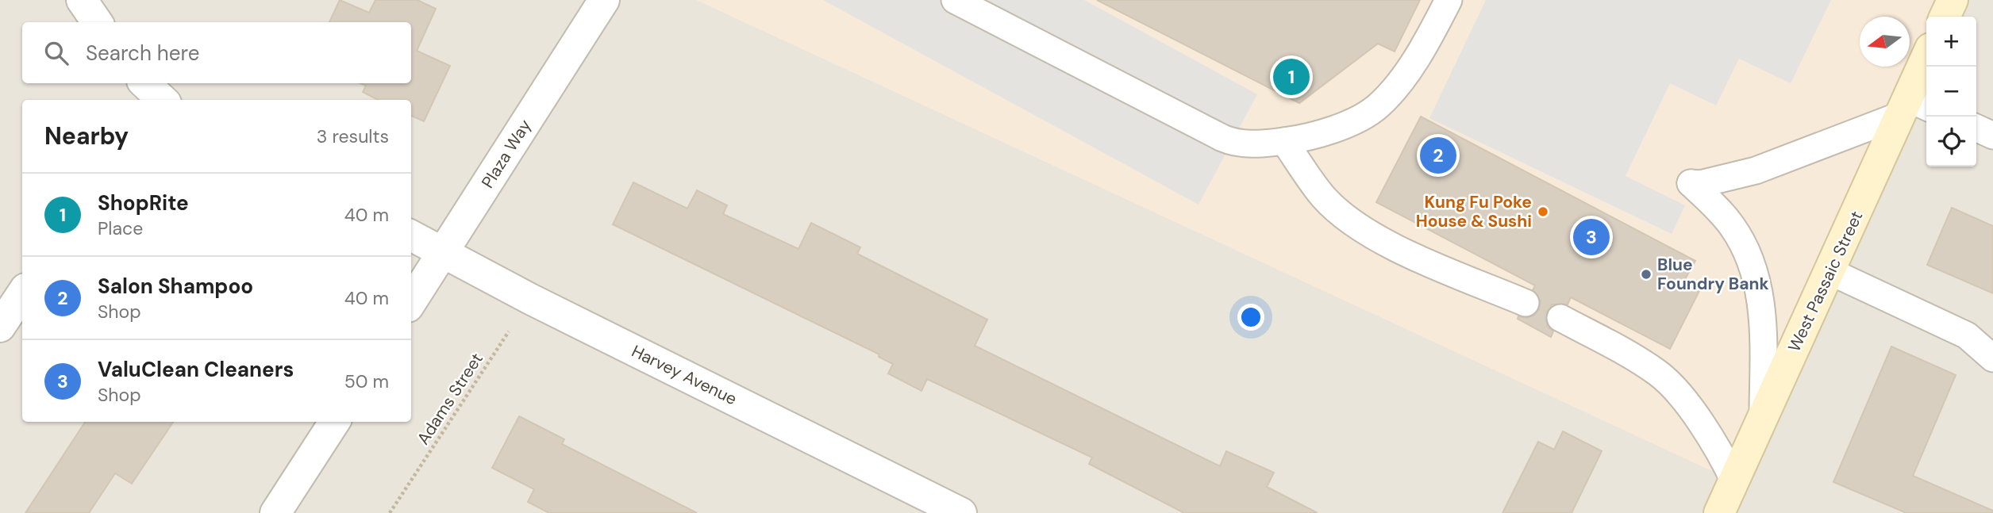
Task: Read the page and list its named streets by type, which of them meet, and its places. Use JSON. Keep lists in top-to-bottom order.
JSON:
{
  "streets": {
    "main road": ["West Passaic Street"],
    "street": ["Plaza Way", "Harvey Avenue"],
    "path": ["Adams Street"]
  },
  "crossings": [
    ["Plaza Way", "Harvey Avenue"],
    ["Harvey Avenue", "Adams Street"]
  ],
  "places": ["Kung Fu Poke House & Sushi", "Blue Foundry Bank"],
  "north": "left",
  "page": {
    "map_buttons": ["+", "−"],
    "search": "Search here",
    "pins": ["1", "2", "3"],
    "heading": ["Nearby", "3 results"],
    "list": [
      {
        "mark": "1",
        "name": "ShopRite",
        "note": "Place",
        "value": "40 m"
      },
      {
        "mark": "2",
        "name": "Salon Shampoo",
        "note": "Shop",
        "value": "40 m"
      },
      {
        "mark": "3",
        "name": "ValuClean Cleaners",
        "note": "Shop",
        "value": "50 m"
      }
    ]
  }
}
